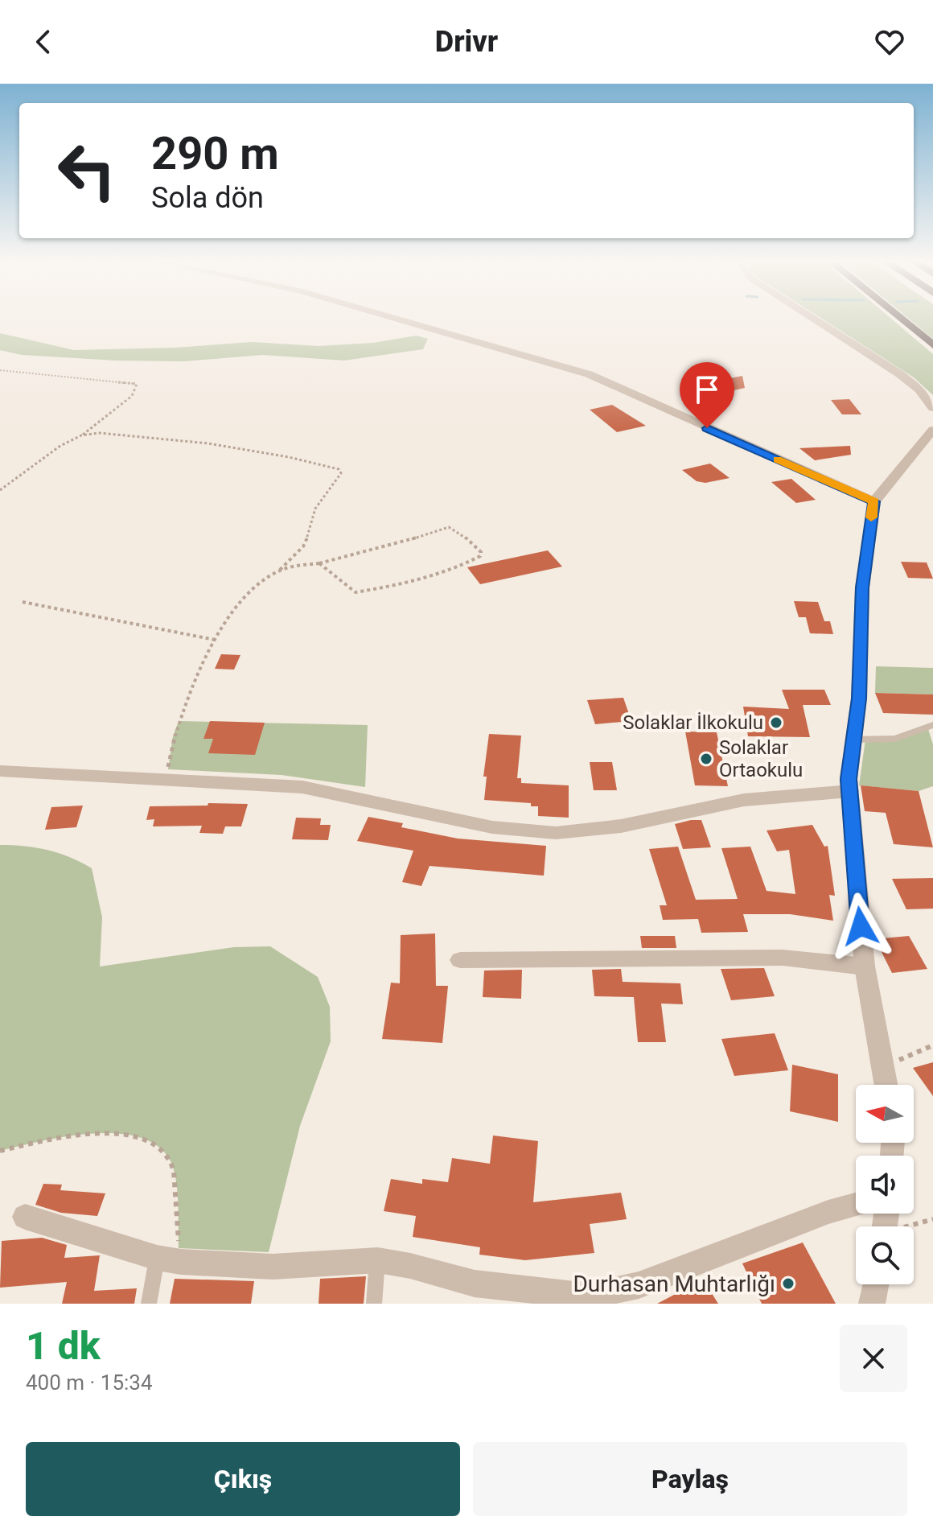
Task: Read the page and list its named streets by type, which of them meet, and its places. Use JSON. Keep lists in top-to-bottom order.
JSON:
{
  "places": ["Solaklar İlkokulu", "Solaklar Ortaokulu", "Durhasan Muhtarlığı"],
  "north": "left",
  "page": {
    "header": "Drivr",
    "turn": ["290 m", "Sola dön"],
    "heading": ["1 dk", "400 m · 15:34"],
    "buttons": ["Çıkış", "Paylaş"]
  }
}
